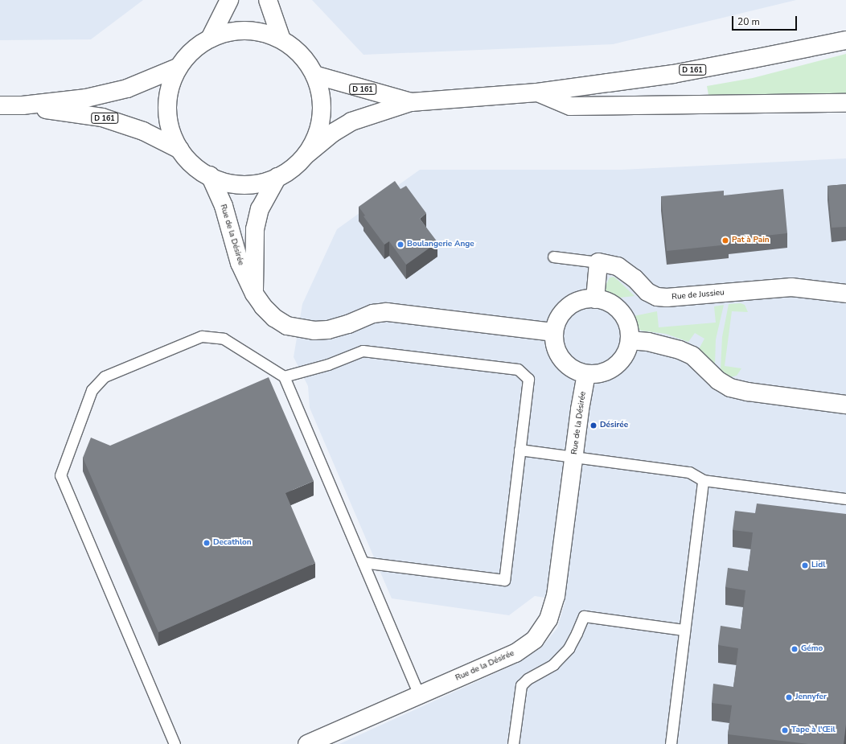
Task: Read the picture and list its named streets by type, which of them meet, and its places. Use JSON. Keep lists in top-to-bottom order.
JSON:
{
  "streets": {
    "street": ["D 161", "Rue de la Désirée", "Rue de Jussieu"]
  },
  "places": [
    "Pat à Pain",
    "Boulangerie Ange",
    "Désirée",
    "Decathlon",
    "Lidl",
    "Gémo",
    "Jennyfer",
    "Tape à l'Œil"
  ],
  "scale_bar": "20 m"
}
